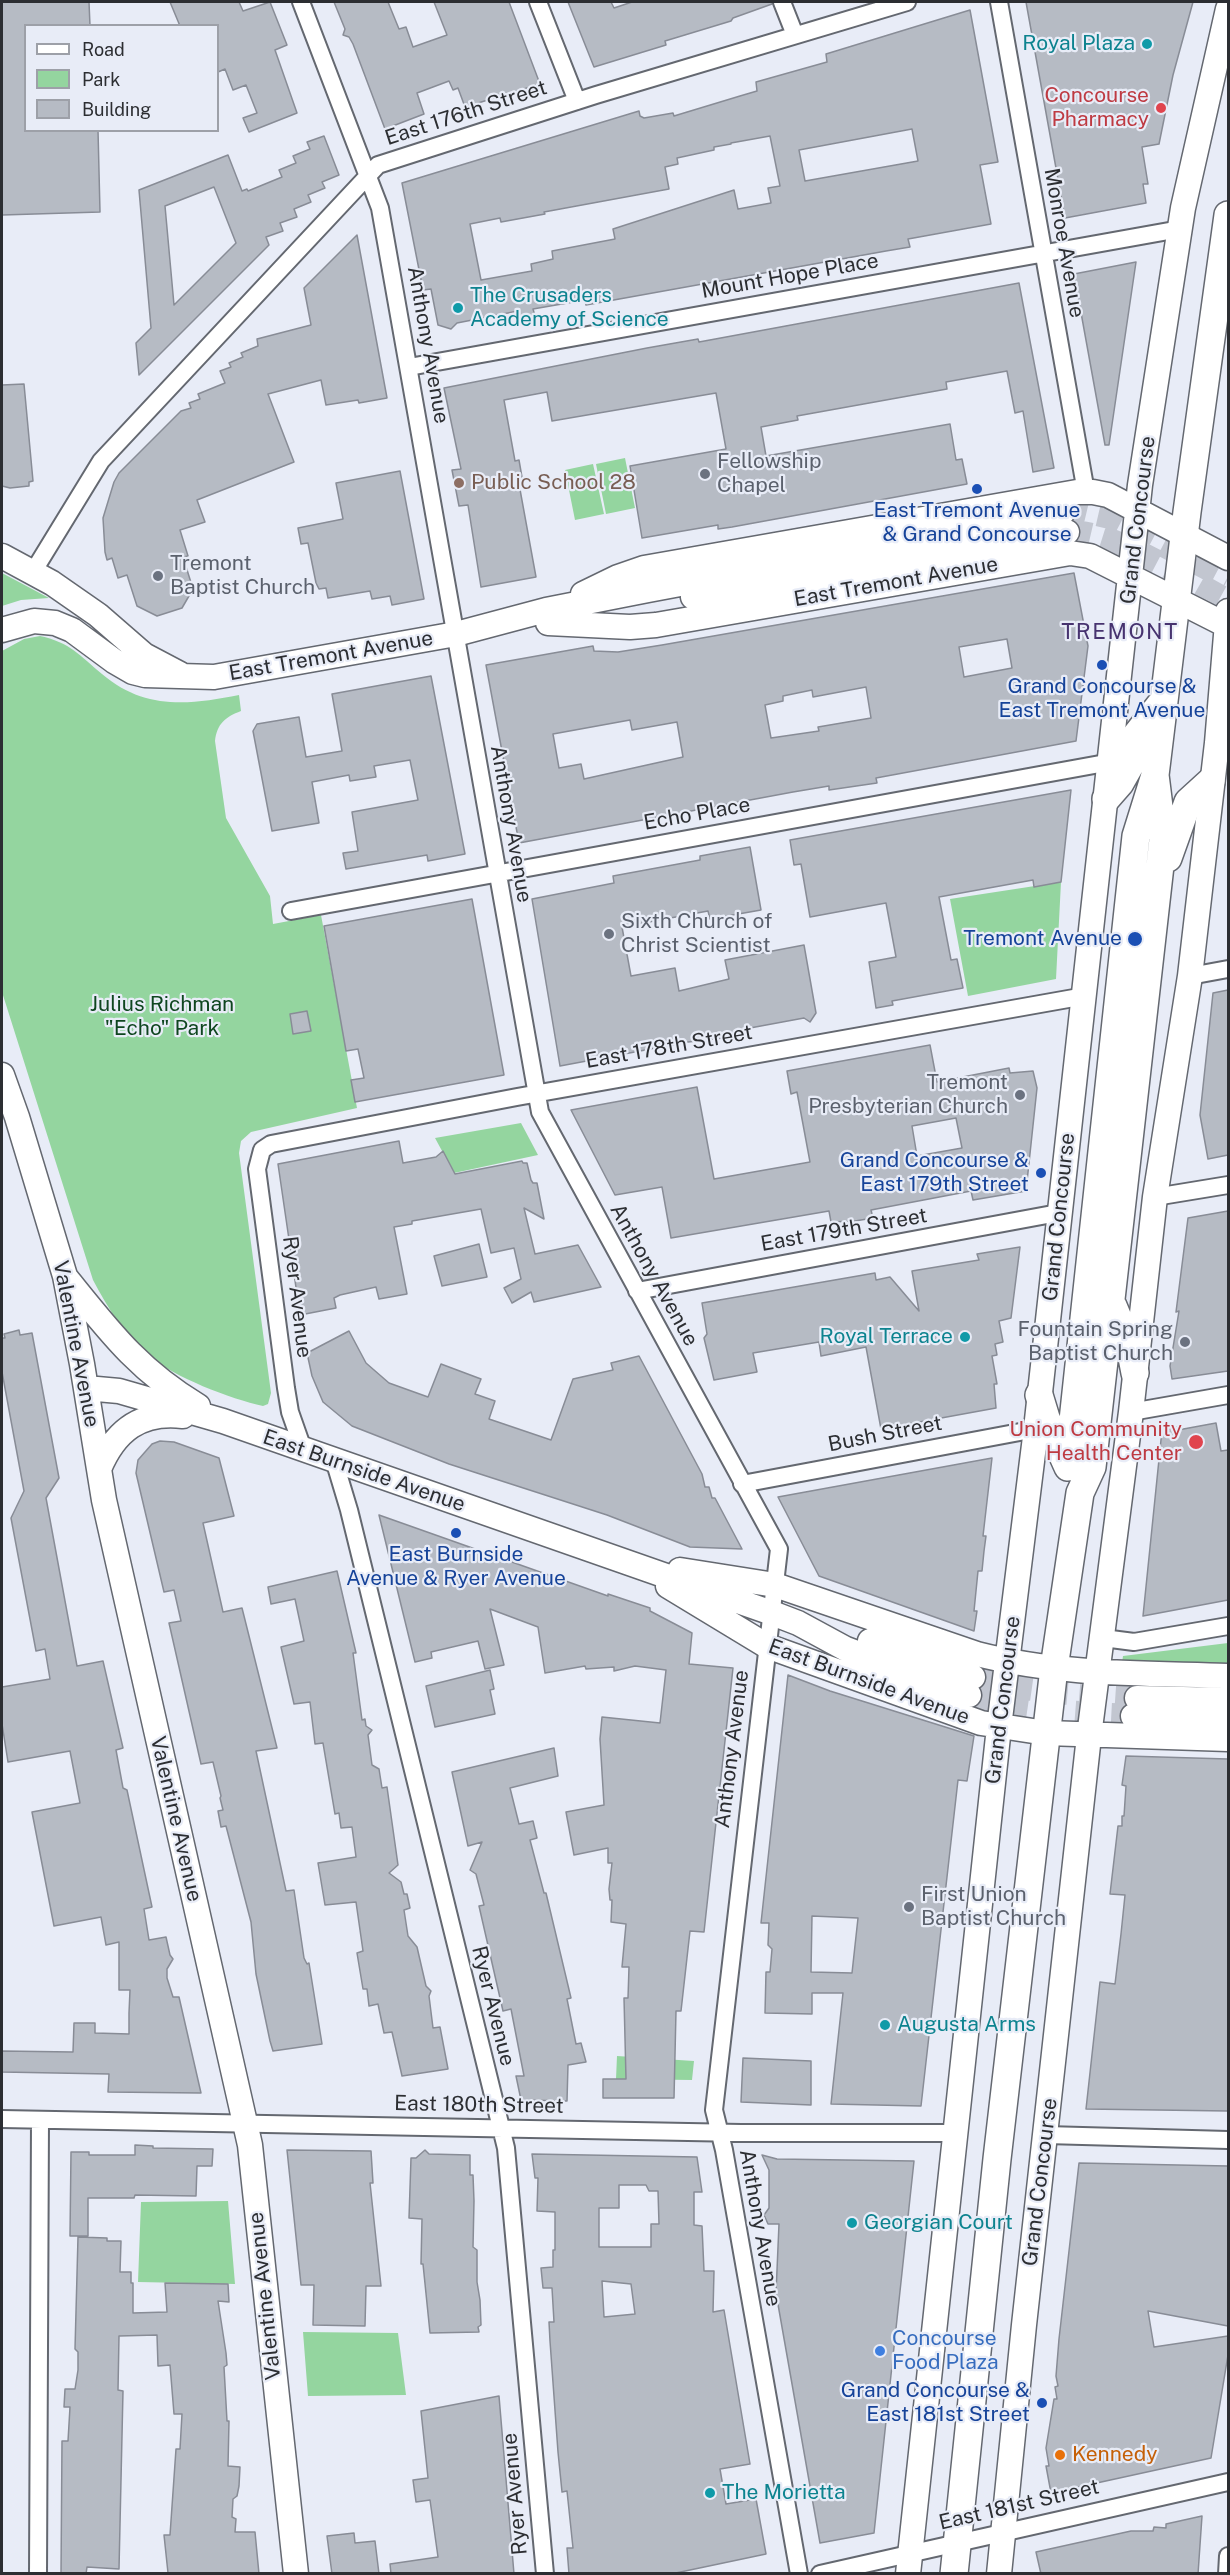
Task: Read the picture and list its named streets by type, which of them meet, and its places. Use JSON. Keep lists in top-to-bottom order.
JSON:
{
  "streets": {
    "main road": [
      "Grand Concourse",
      "East Tremont Avenue",
      "Valentine Avenue",
      "East Burnside Avenue"
    ],
    "street": [
      "East 176th Street",
      "Monroe Avenue",
      "Mount Hope Place",
      "Anthony Avenue",
      "Echo Place",
      "East 178th Street",
      "East 179th Street",
      "Ryer Avenue",
      "Bush Street",
      "East 180th Street",
      "East 181st Street"
    ]
  },
  "crossings": [
    ["East 176th Street", "Anthony Avenue"],
    ["East 176th Street", "East Tremont Avenue"],
    ["Monroe Avenue", "Mount Hope Place"],
    ["Monroe Avenue", "East Tremont Avenue"],
    ["Mount Hope Place", "Anthony Avenue"],
    ["Mount Hope Place", "Grand Concourse"],
    ["Anthony Avenue", "East Tremont Avenue"],
    ["Anthony Avenue", "Echo Place"],
    ["Anthony Avenue", "East 178th Street"],
    ["Anthony Avenue", "East 179th Street"],
    ["Anthony Avenue", "Bush Street"],
    ["Anthony Avenue", "East Burnside Avenue"],
    ["Anthony Avenue", "East 180th Street"],
    ["Grand Concourse", "East Tremont Avenue"],
    ["Grand Concourse", "Echo Place"],
    ["Grand Concourse", "East 178th Street"],
    ["Grand Concourse", "East 179th Street"],
    ["Grand Concourse", "Bush Street"],
    ["Grand Concourse", "East Burnside Avenue"],
    ["Grand Concourse", "East 180th Street"],
    ["Grand Concourse", "East 181st Street"],
    ["East 178th Street", "Ryer Avenue"],
    ["Ryer Avenue", "East Burnside Avenue"],
    ["Ryer Avenue", "East 180th Street"],
    ["Valentine Avenue", "East Burnside Avenue"],
    ["Valentine Avenue", "East 180th Street"]
  ],
  "districts": ["TREMONT"],
  "parks": ["Julius Richman \"Echo\" Park"],
  "places": [
    "Royal Plaza",
    "Concourse Pharmacy",
    "The Crusaders Academy of Science",
    "Fellowship Chapel",
    "Public School 28",
    "East Tremont Avenue & Grand Concourse",
    "Tremont Baptist Church",
    "Grand Concourse & East Tremont Avenue",
    "Sixth Church of Christ Scientist",
    "Tremont Avenue",
    "Tremont Presbyterian Church",
    "Grand Concourse & East 179th Street",
    "Royal Terrace",
    "Fountain Spring Baptist Church",
    "Union Community Health Center",
    "East Burnside Avenue & Ryer Avenue",
    "First Union Baptist Church",
    "Augusta Arms",
    "Georgian Court",
    "Concourse Food Plaza",
    "Grand Concourse & East 181st Street",
    "Kennedy",
    "The Morietta"
  ],
  "legend": ["Road", "Park", "Building"]
}
